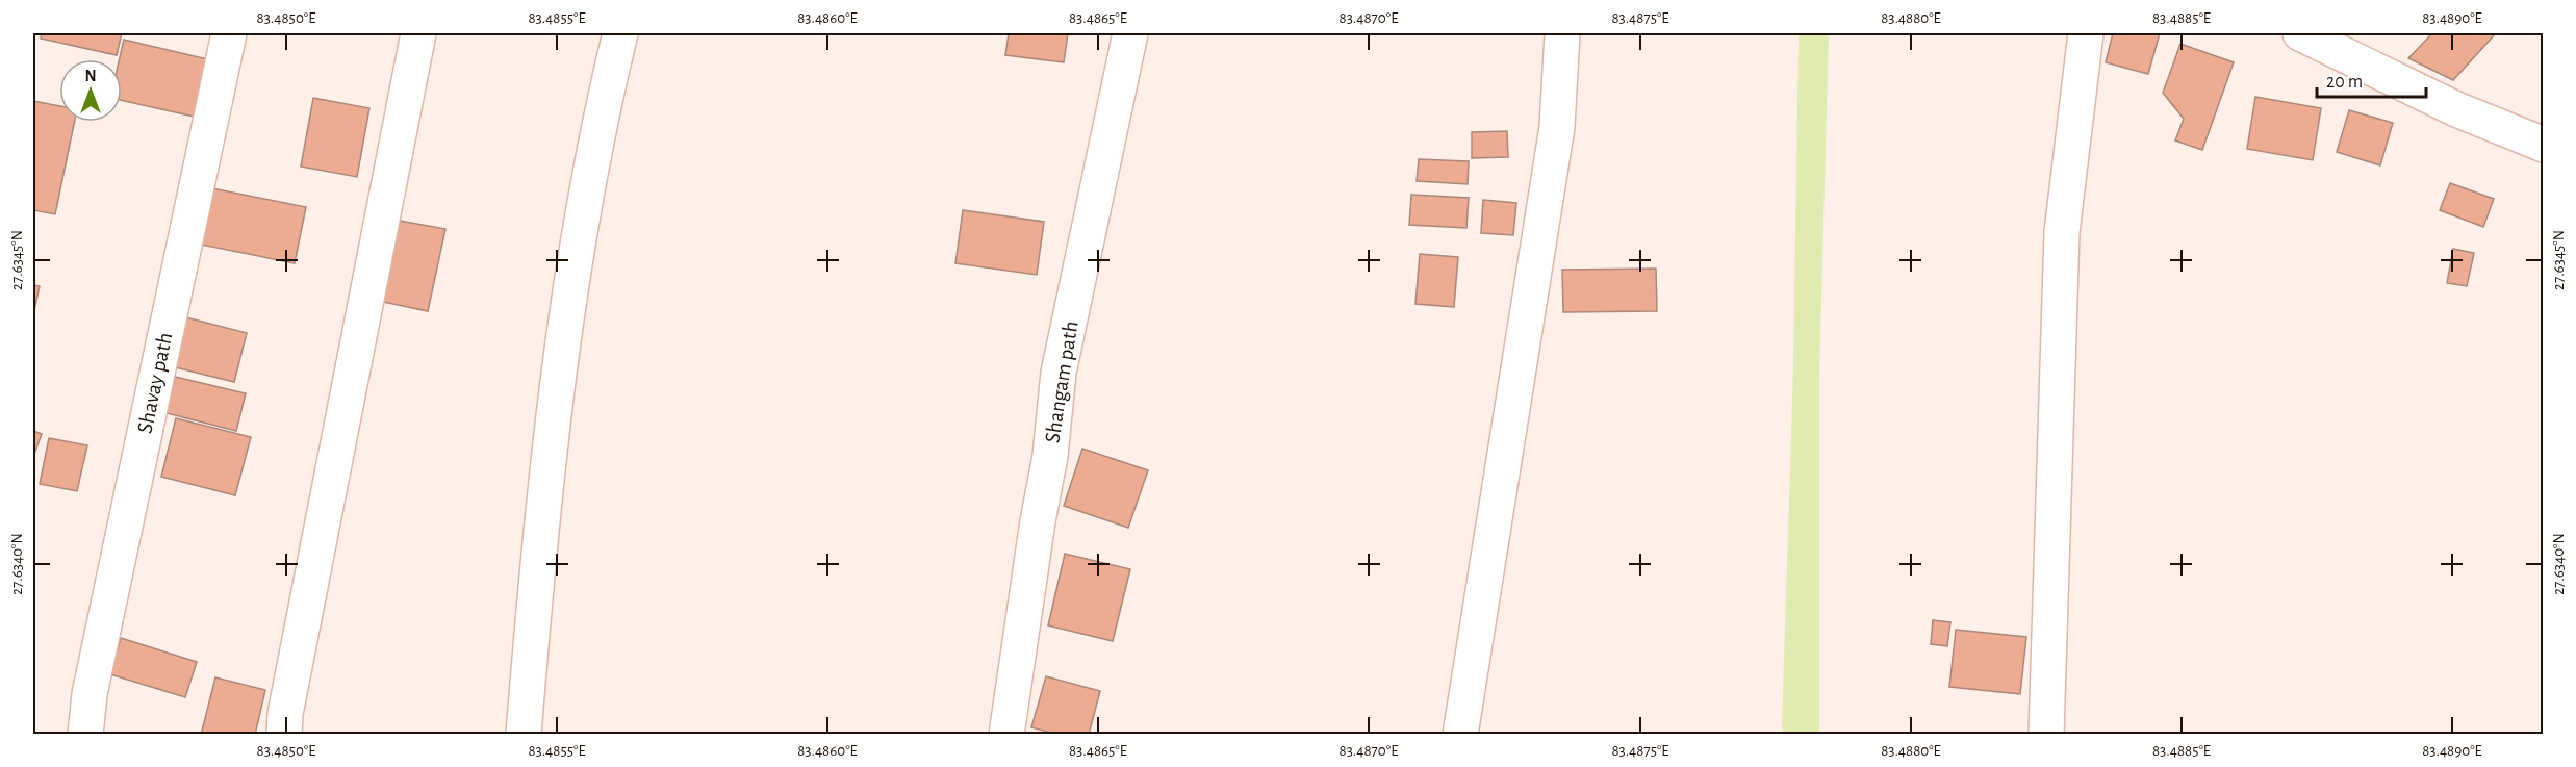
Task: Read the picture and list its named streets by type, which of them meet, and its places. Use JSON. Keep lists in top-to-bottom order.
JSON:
{
  "streets": {
    "street": ["Shangam path", "Shavay path"]
  },
  "scale_bar": "20 m",
  "north": "top",
  "coordinates": [
    "83.4850°E",
    "83.4855°E",
    "83.4860°E",
    "83.4865°E",
    "83.4870°E",
    "83.4875°E",
    "83.4880°E",
    "83.4885°E",
    "83.4890°E",
    "27.6345°N",
    "27.6340°N"
  ]
}
